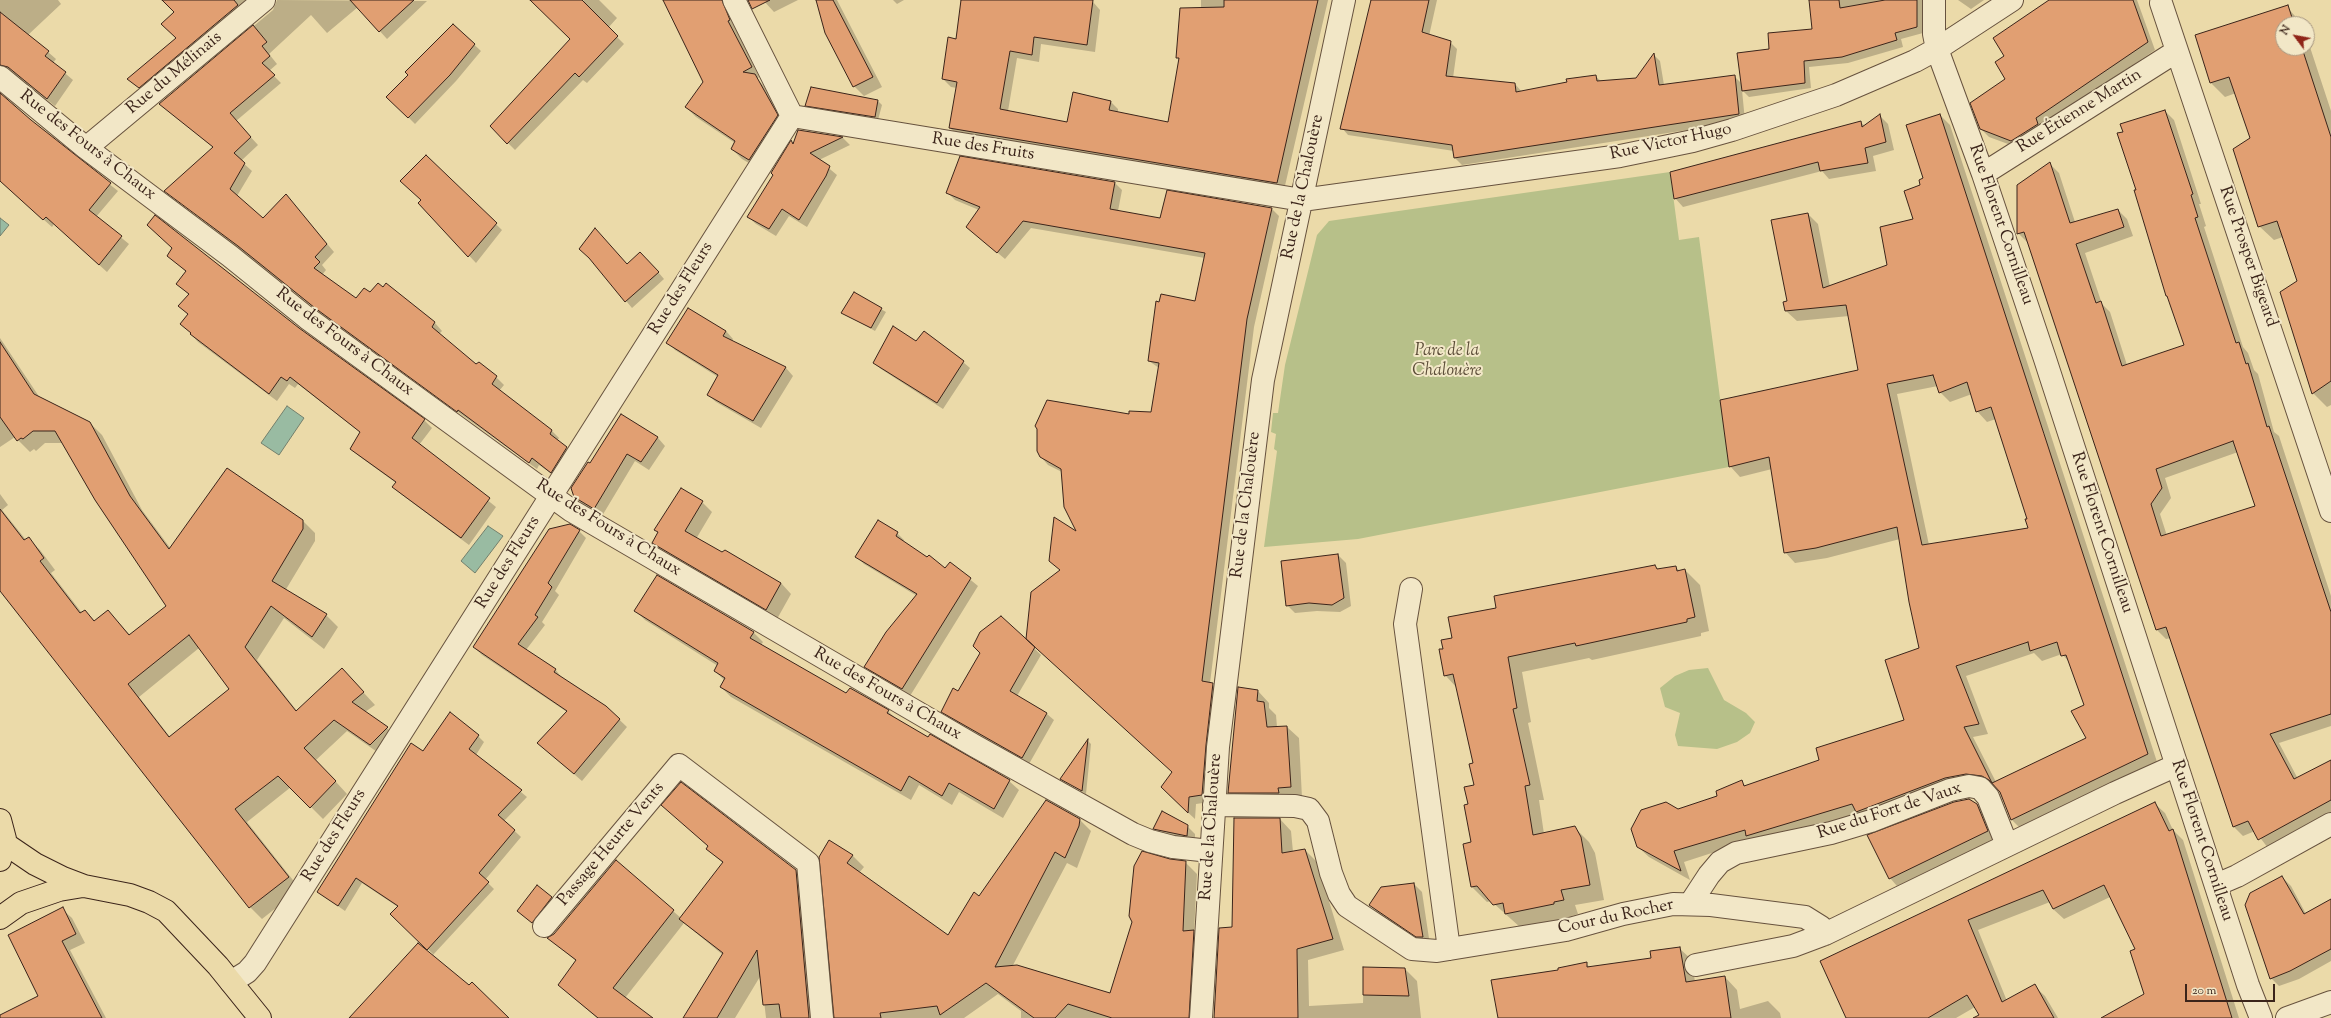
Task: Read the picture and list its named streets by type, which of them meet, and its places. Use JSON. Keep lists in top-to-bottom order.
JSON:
{
  "streets": {
    "street": [
      "Rue du Mélinais",
      "Rue Étienne Martin",
      "Rue Victor Hugo",
      "Rue des Fours à Chaux",
      "Rue des Fruits",
      "Rue de la Chalouère",
      "Rue Florent Cornilleau",
      "Rue Prosper Bigeard",
      "Rue des Fleurs",
      "Rue du Fort de Vaux",
      "Passage Heurte Vents",
      "Cour du Rocher"
    ]
  },
  "crossings": [
    ["Rue du Mélinais", "Rue des Fours à Chaux"],
    ["Rue Étienne Martin", "Rue Florent Cornilleau"],
    ["Rue Étienne Martin", "Rue Prosper Bigeard"],
    ["Rue Victor Hugo", "Rue des Fruits"],
    ["Rue Victor Hugo", "Rue de la Chalouère"],
    ["Rue Victor Hugo", "Rue Florent Cornilleau"],
    ["Rue des Fours à Chaux", "Rue de la Chalouère"],
    ["Rue des Fours à Chaux", "Rue des Fleurs"],
    ["Rue des Fruits", "Rue de la Chalouère"],
    ["Rue des Fruits", "Rue des Fleurs"],
    ["Rue de la Chalouère", "Cour du Rocher"],
    ["Rue du Fort de Vaux", "Cour du Rocher"]
  ],
  "parks": ["Parc de la Chalouère"],
  "scale_bar": "20 m",
  "north": "top left"
}
